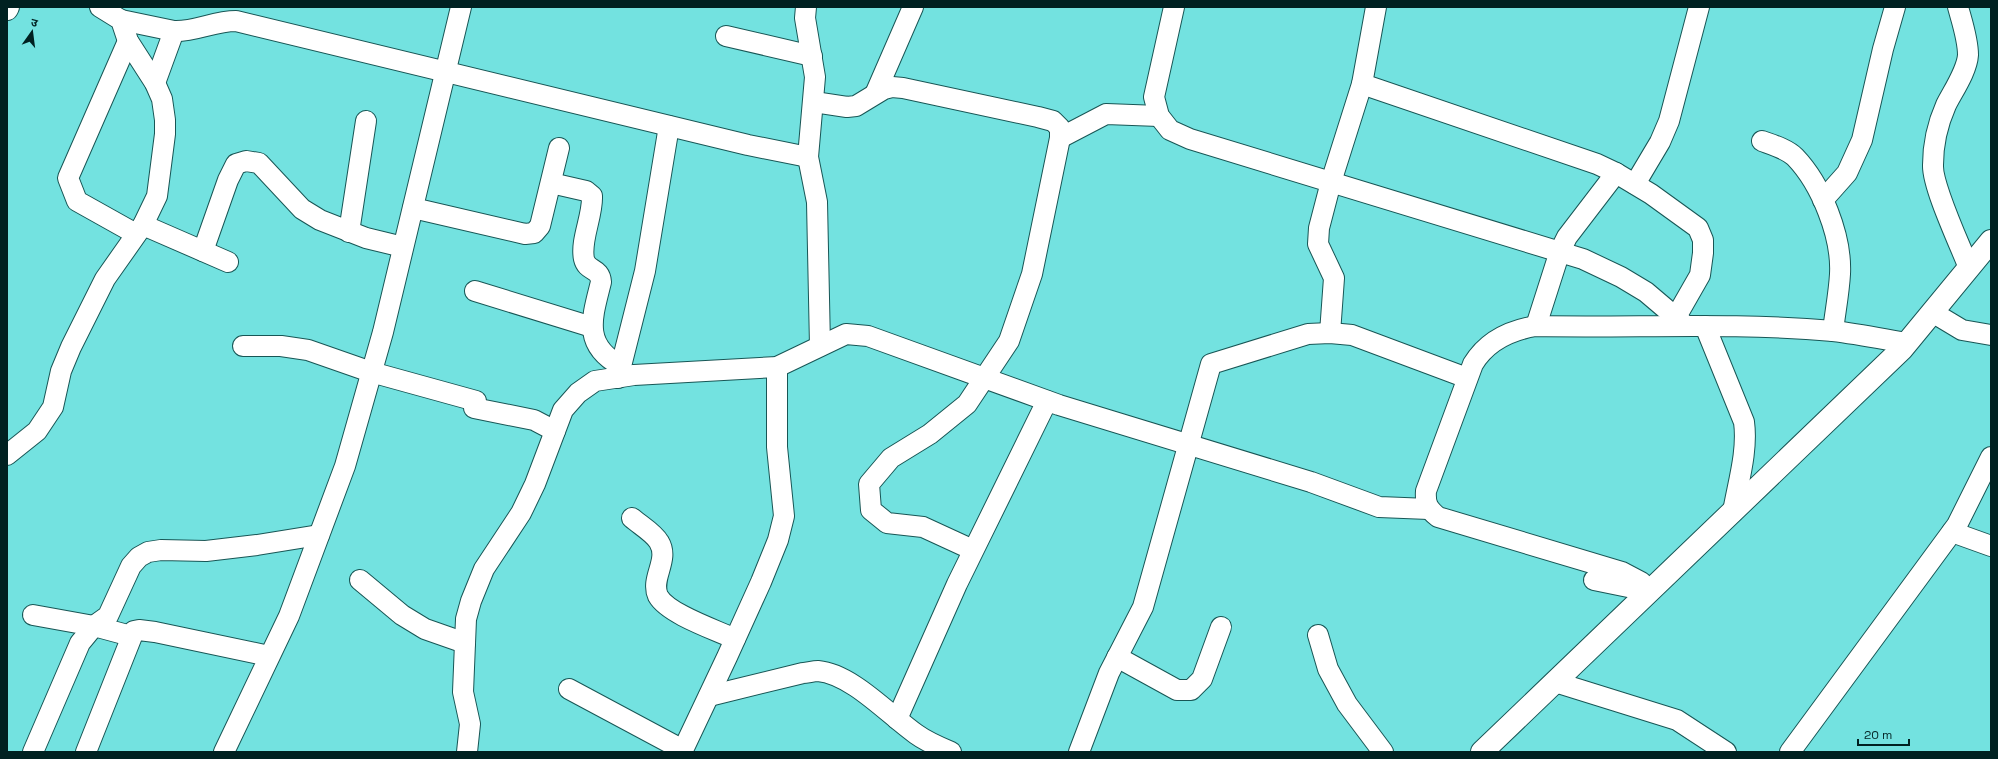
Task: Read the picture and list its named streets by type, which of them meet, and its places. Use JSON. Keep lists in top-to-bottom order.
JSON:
{
  "scale_bar": "20 m",
  "north": "top"
}
